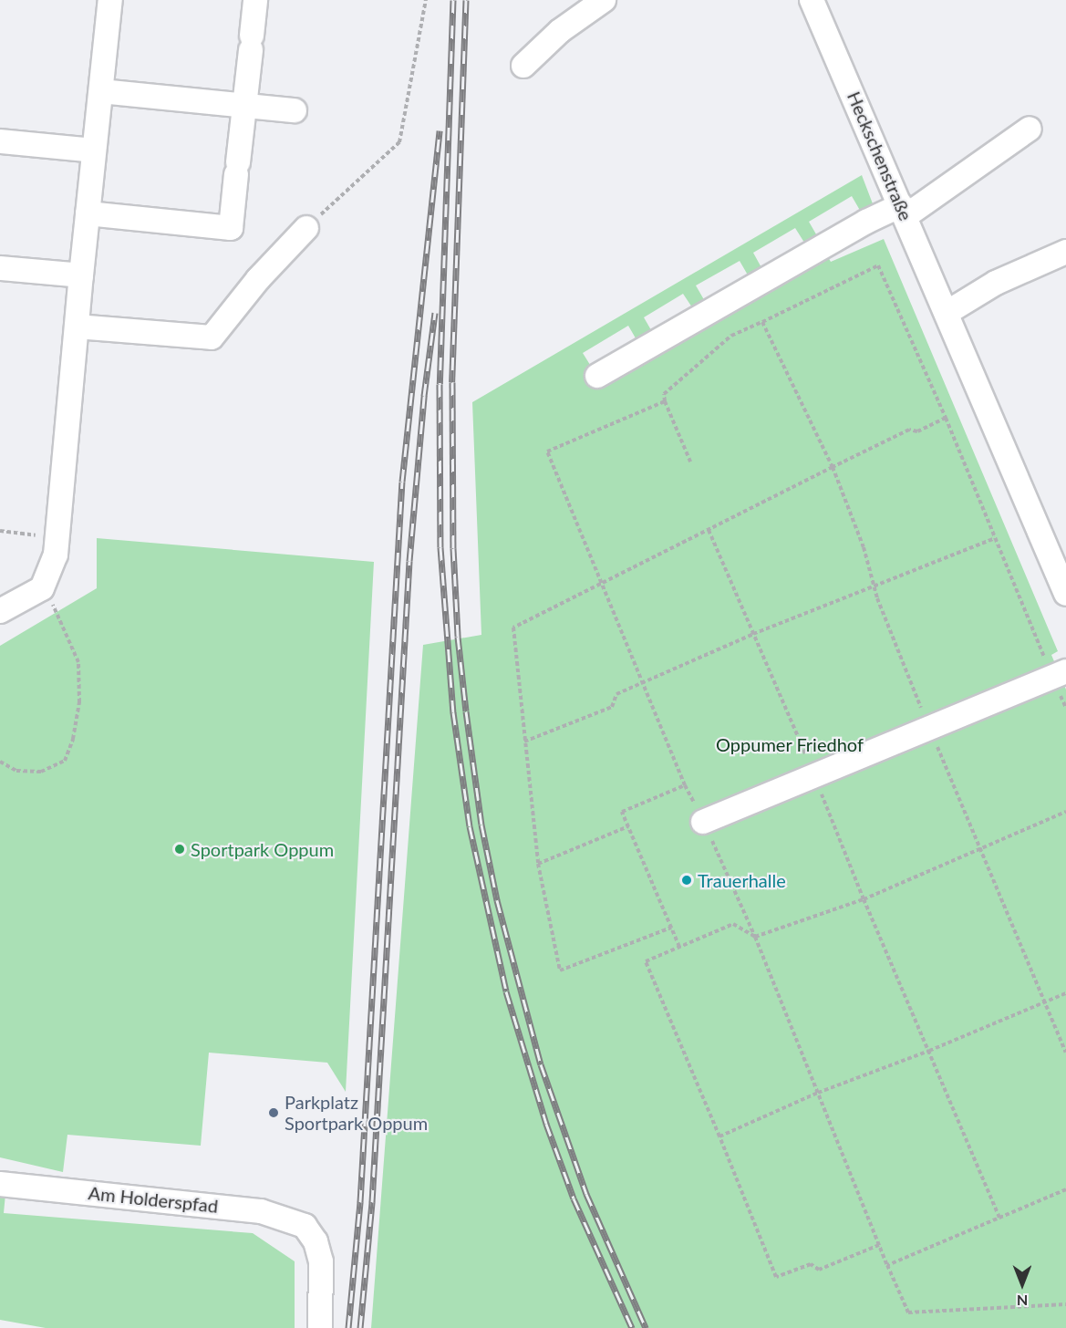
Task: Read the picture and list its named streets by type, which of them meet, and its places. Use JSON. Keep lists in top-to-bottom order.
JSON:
{
  "streets": {
    "street": ["Heckschenstraße", "Am Holderspfad"]
  },
  "parks": ["Oppumer Friedhof"],
  "places": ["Sportpark Oppum", "Trauerhalle", "Parkplatz Sportpark Oppum"],
  "north": "bottom"
}
